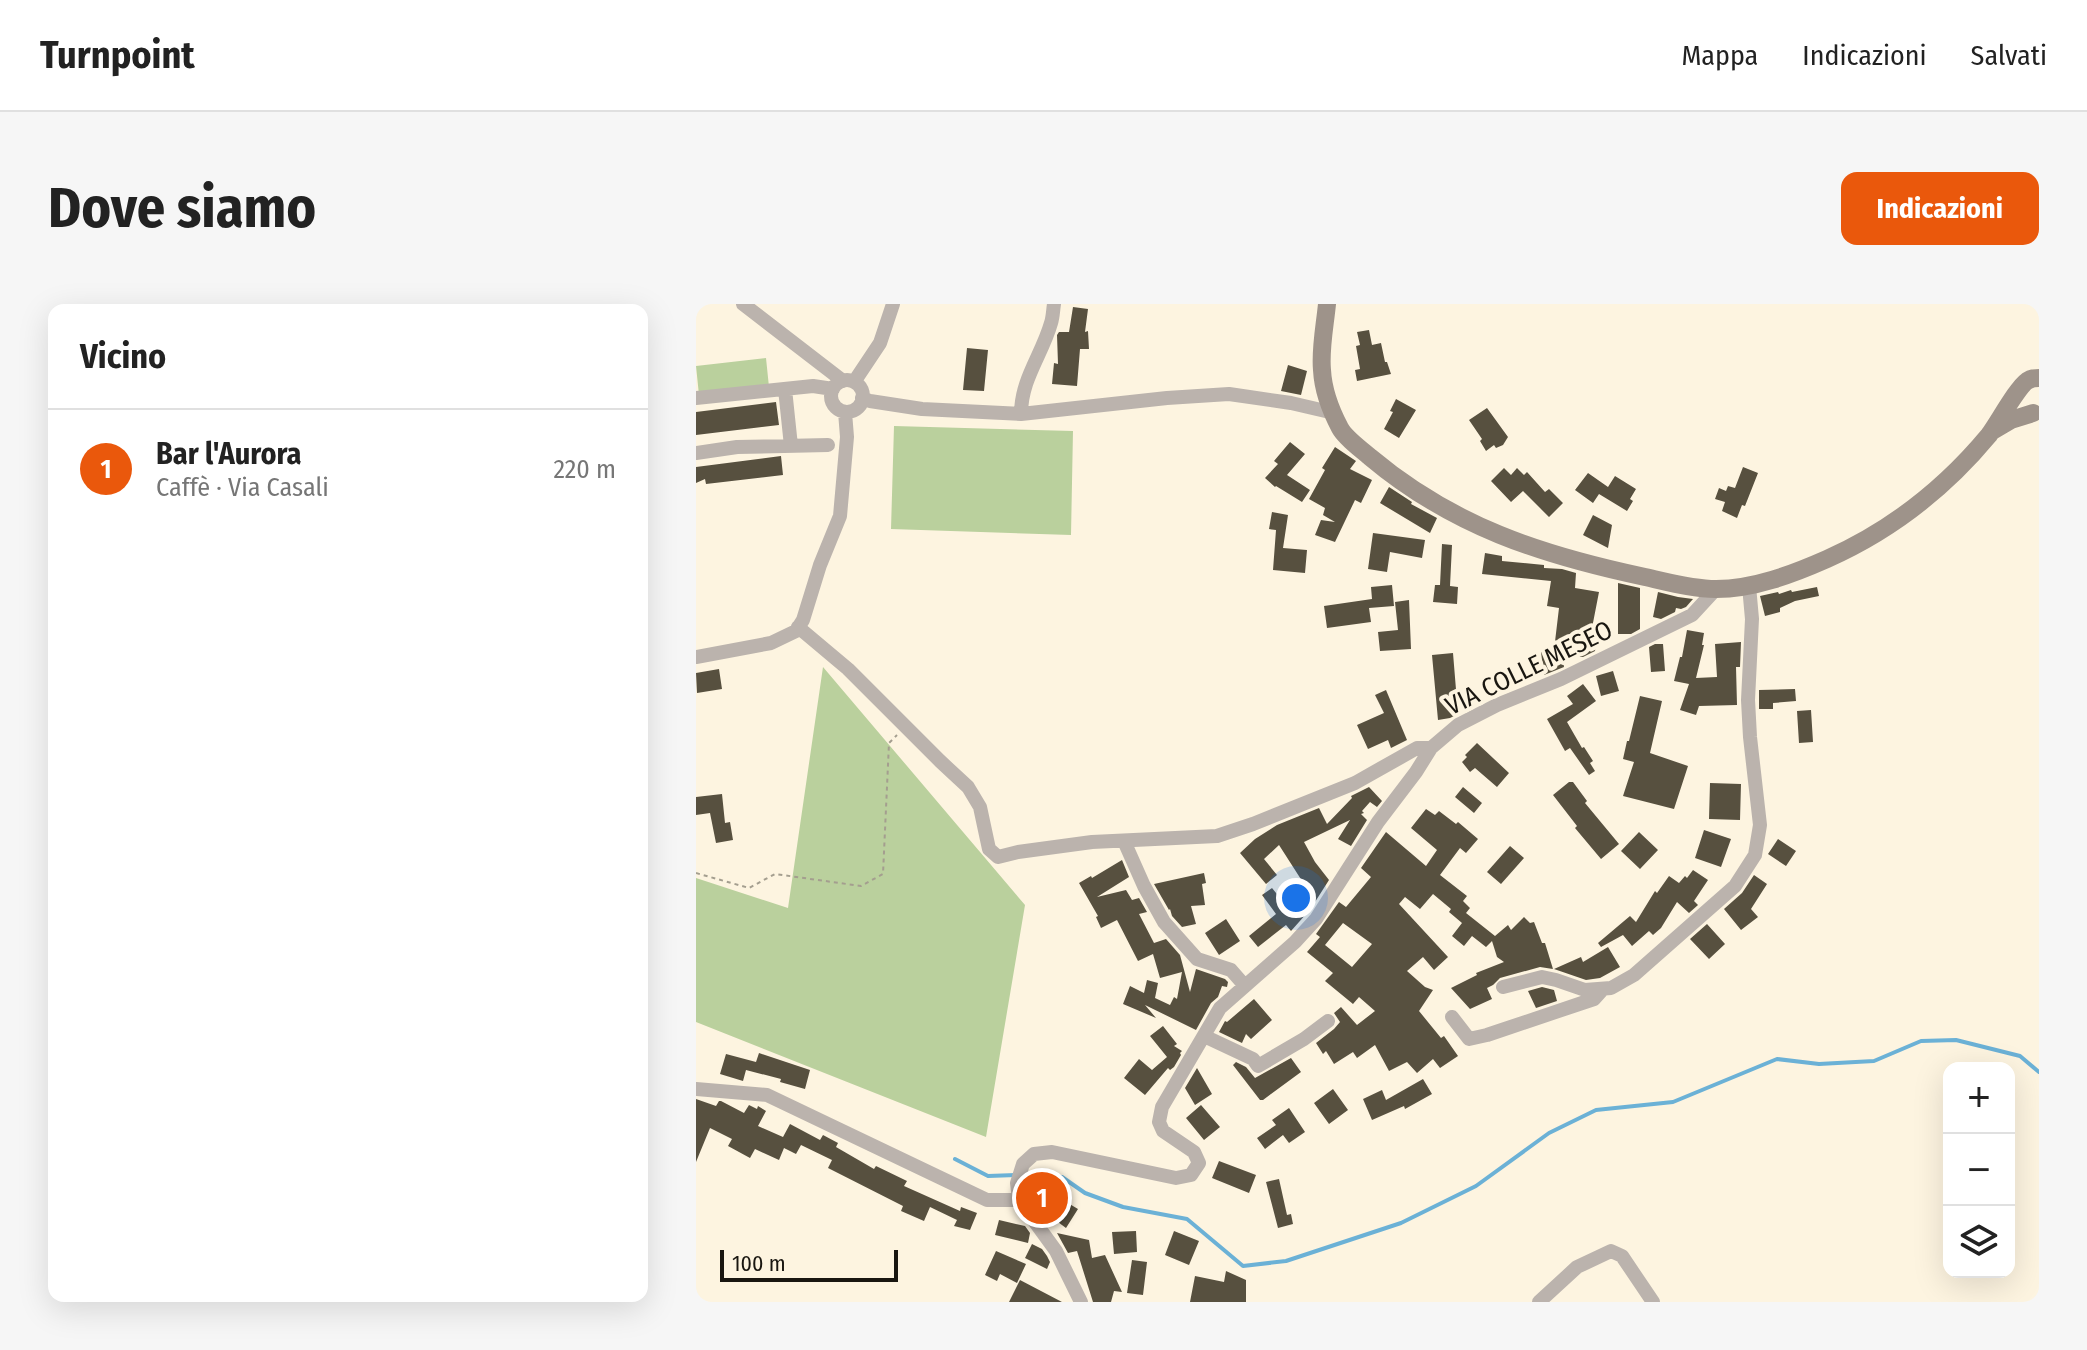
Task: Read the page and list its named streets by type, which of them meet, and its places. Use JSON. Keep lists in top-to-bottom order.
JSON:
{
  "streets": {
    "street": ["VIA COLLE MESEO"]
  },
  "scale_bar": "100 m",
  "page": {
    "header": "Turnpoint",
    "nav": ["Mappa", "Indicazioni", "Salvati"],
    "buttons": "Indicazioni",
    "title": "Dove siamo",
    "heading": "Vicino",
    "list": [
      {
        "mark": "1",
        "name": "Bar l'Aurora",
        "note": "Caffè · Via Casali",
        "value": "220 m"
      }
    ],
    "map_buttons": ["+", "−"],
    "pins": "1",
    "scale": "100 m"
  }
}
